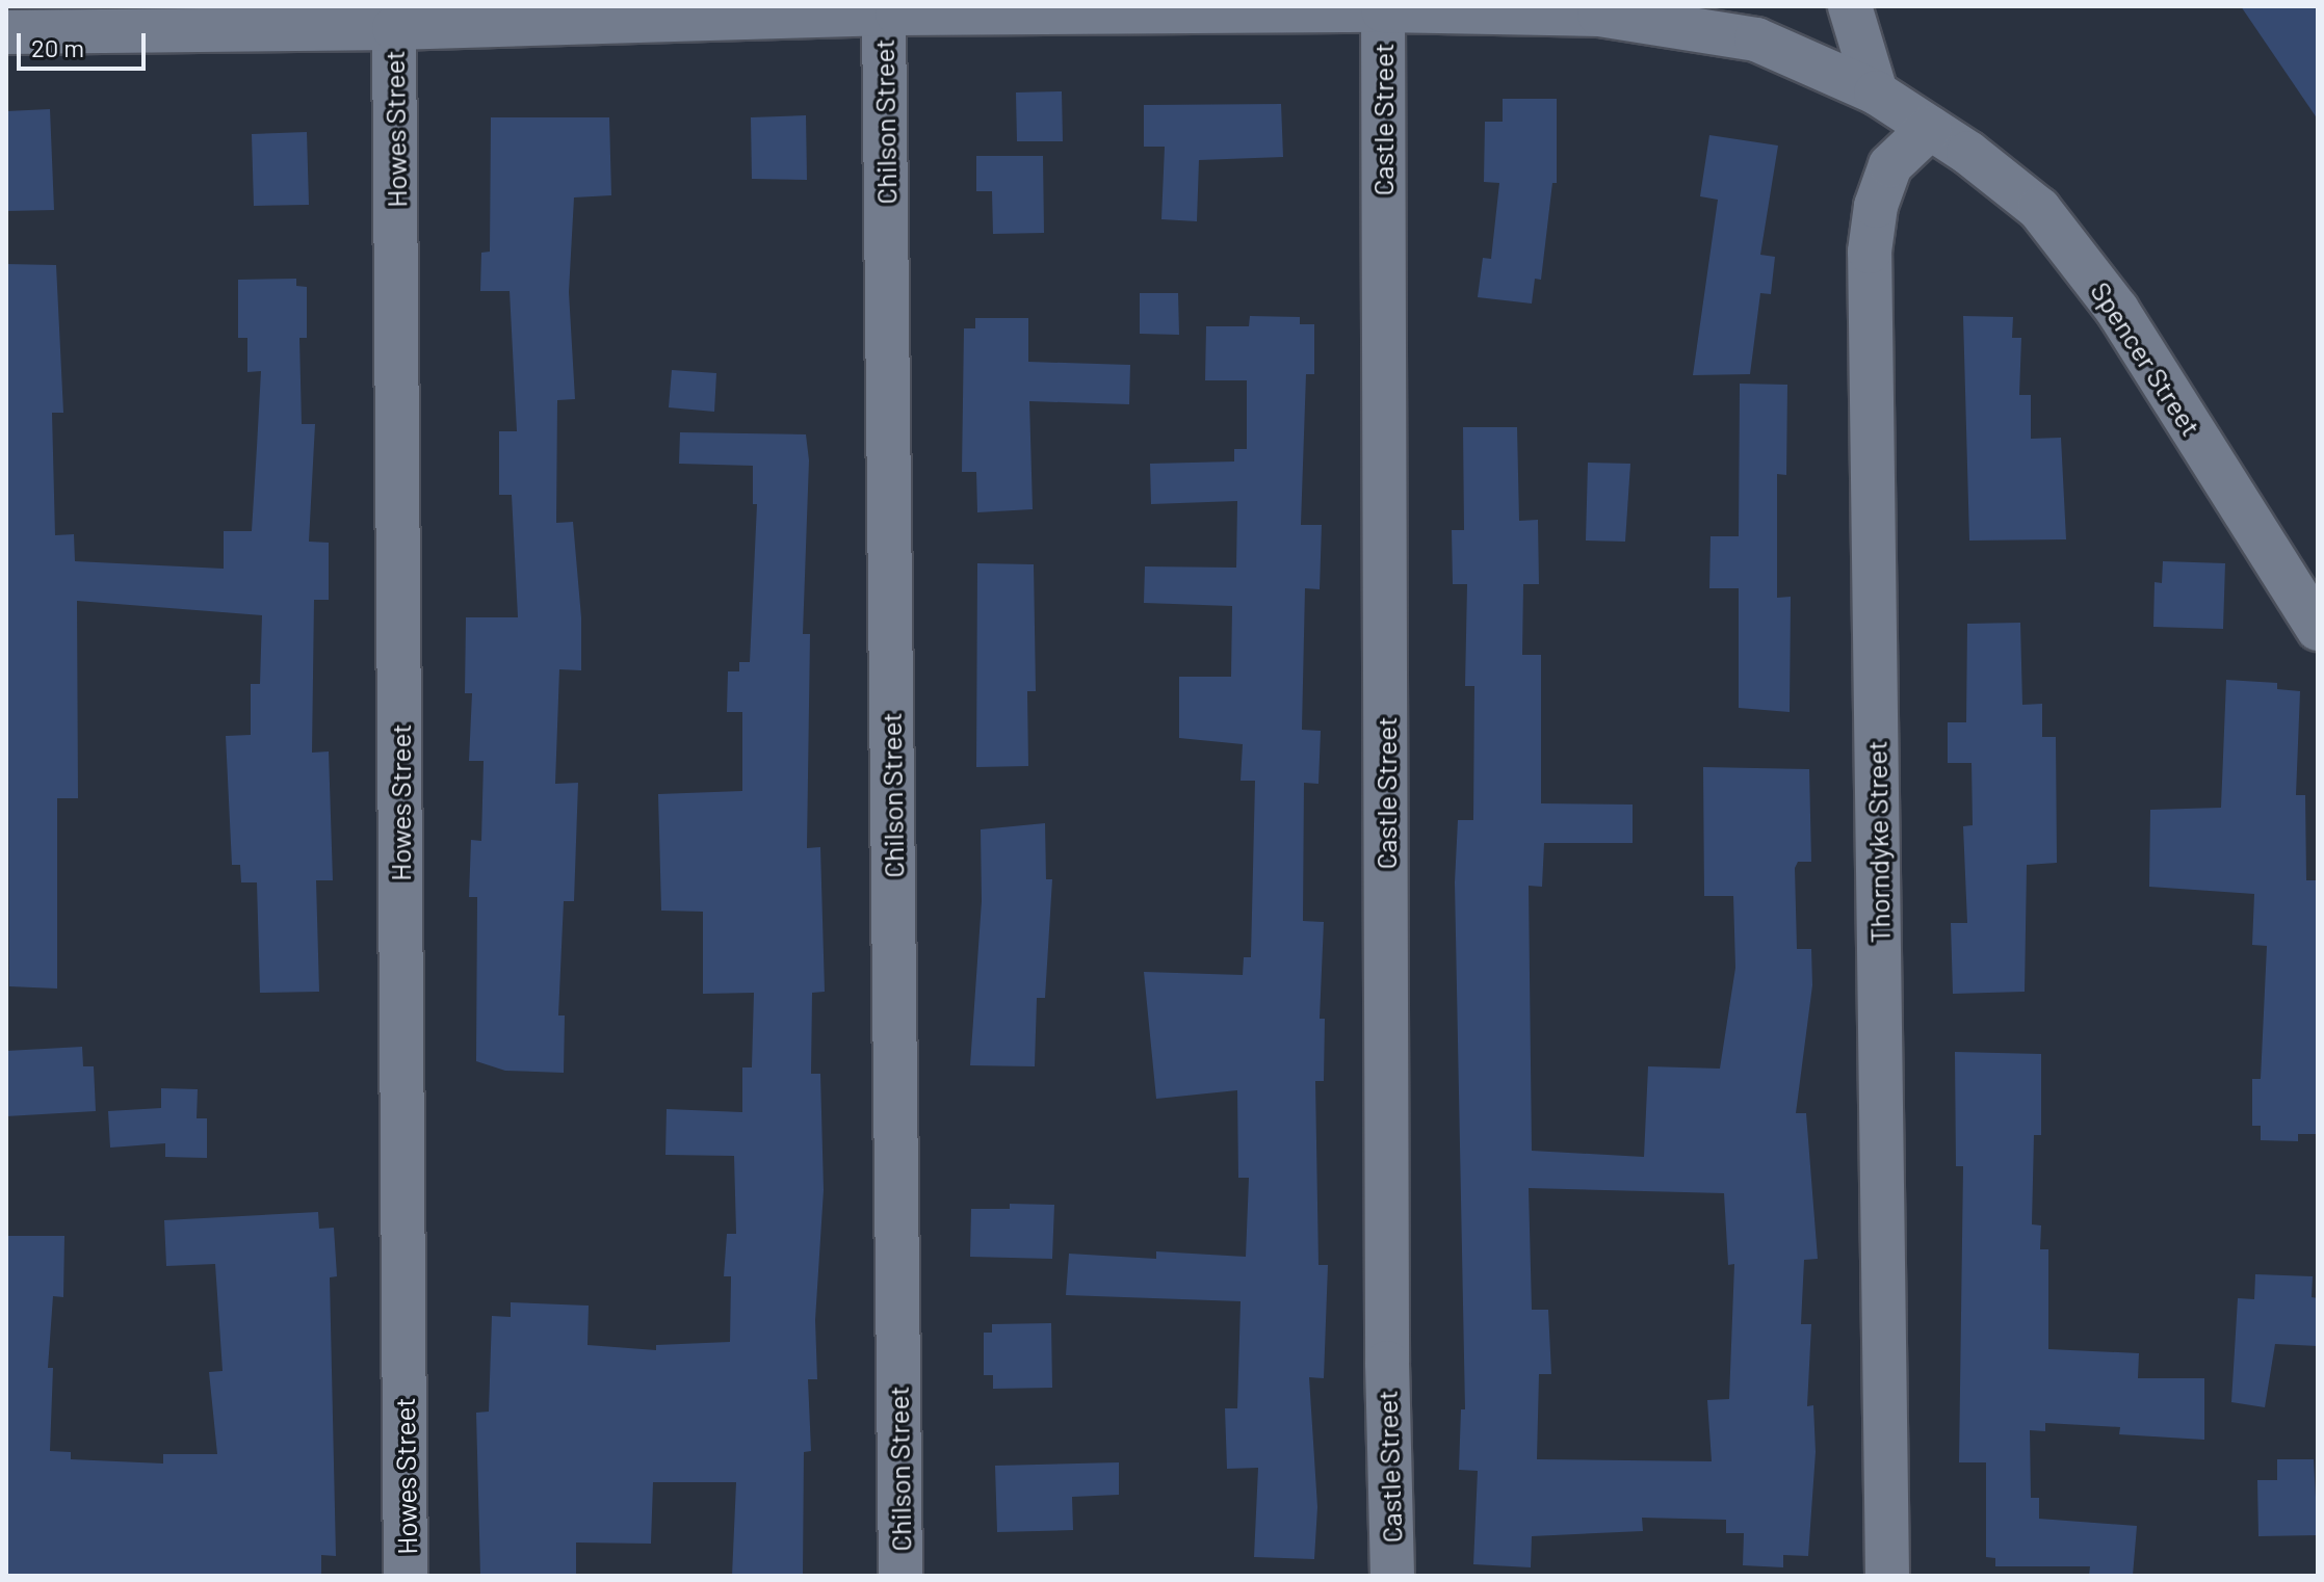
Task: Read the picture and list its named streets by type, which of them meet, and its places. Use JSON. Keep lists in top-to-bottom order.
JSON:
{
  "streets": {
    "street": [
      "Castle Street",
      "Chilson Street",
      "Howes Street",
      "Spencer Street",
      "Thorndyke Street"
    ]
  },
  "crossings": [
    ["Castle Street", "Spencer Street"],
    ["Chilson Street", "Spencer Street"],
    ["Howes Street", "Spencer Street"],
    ["Spencer Street", "Thorndyke Street"]
  ],
  "scale_bar": "20 m"
}
